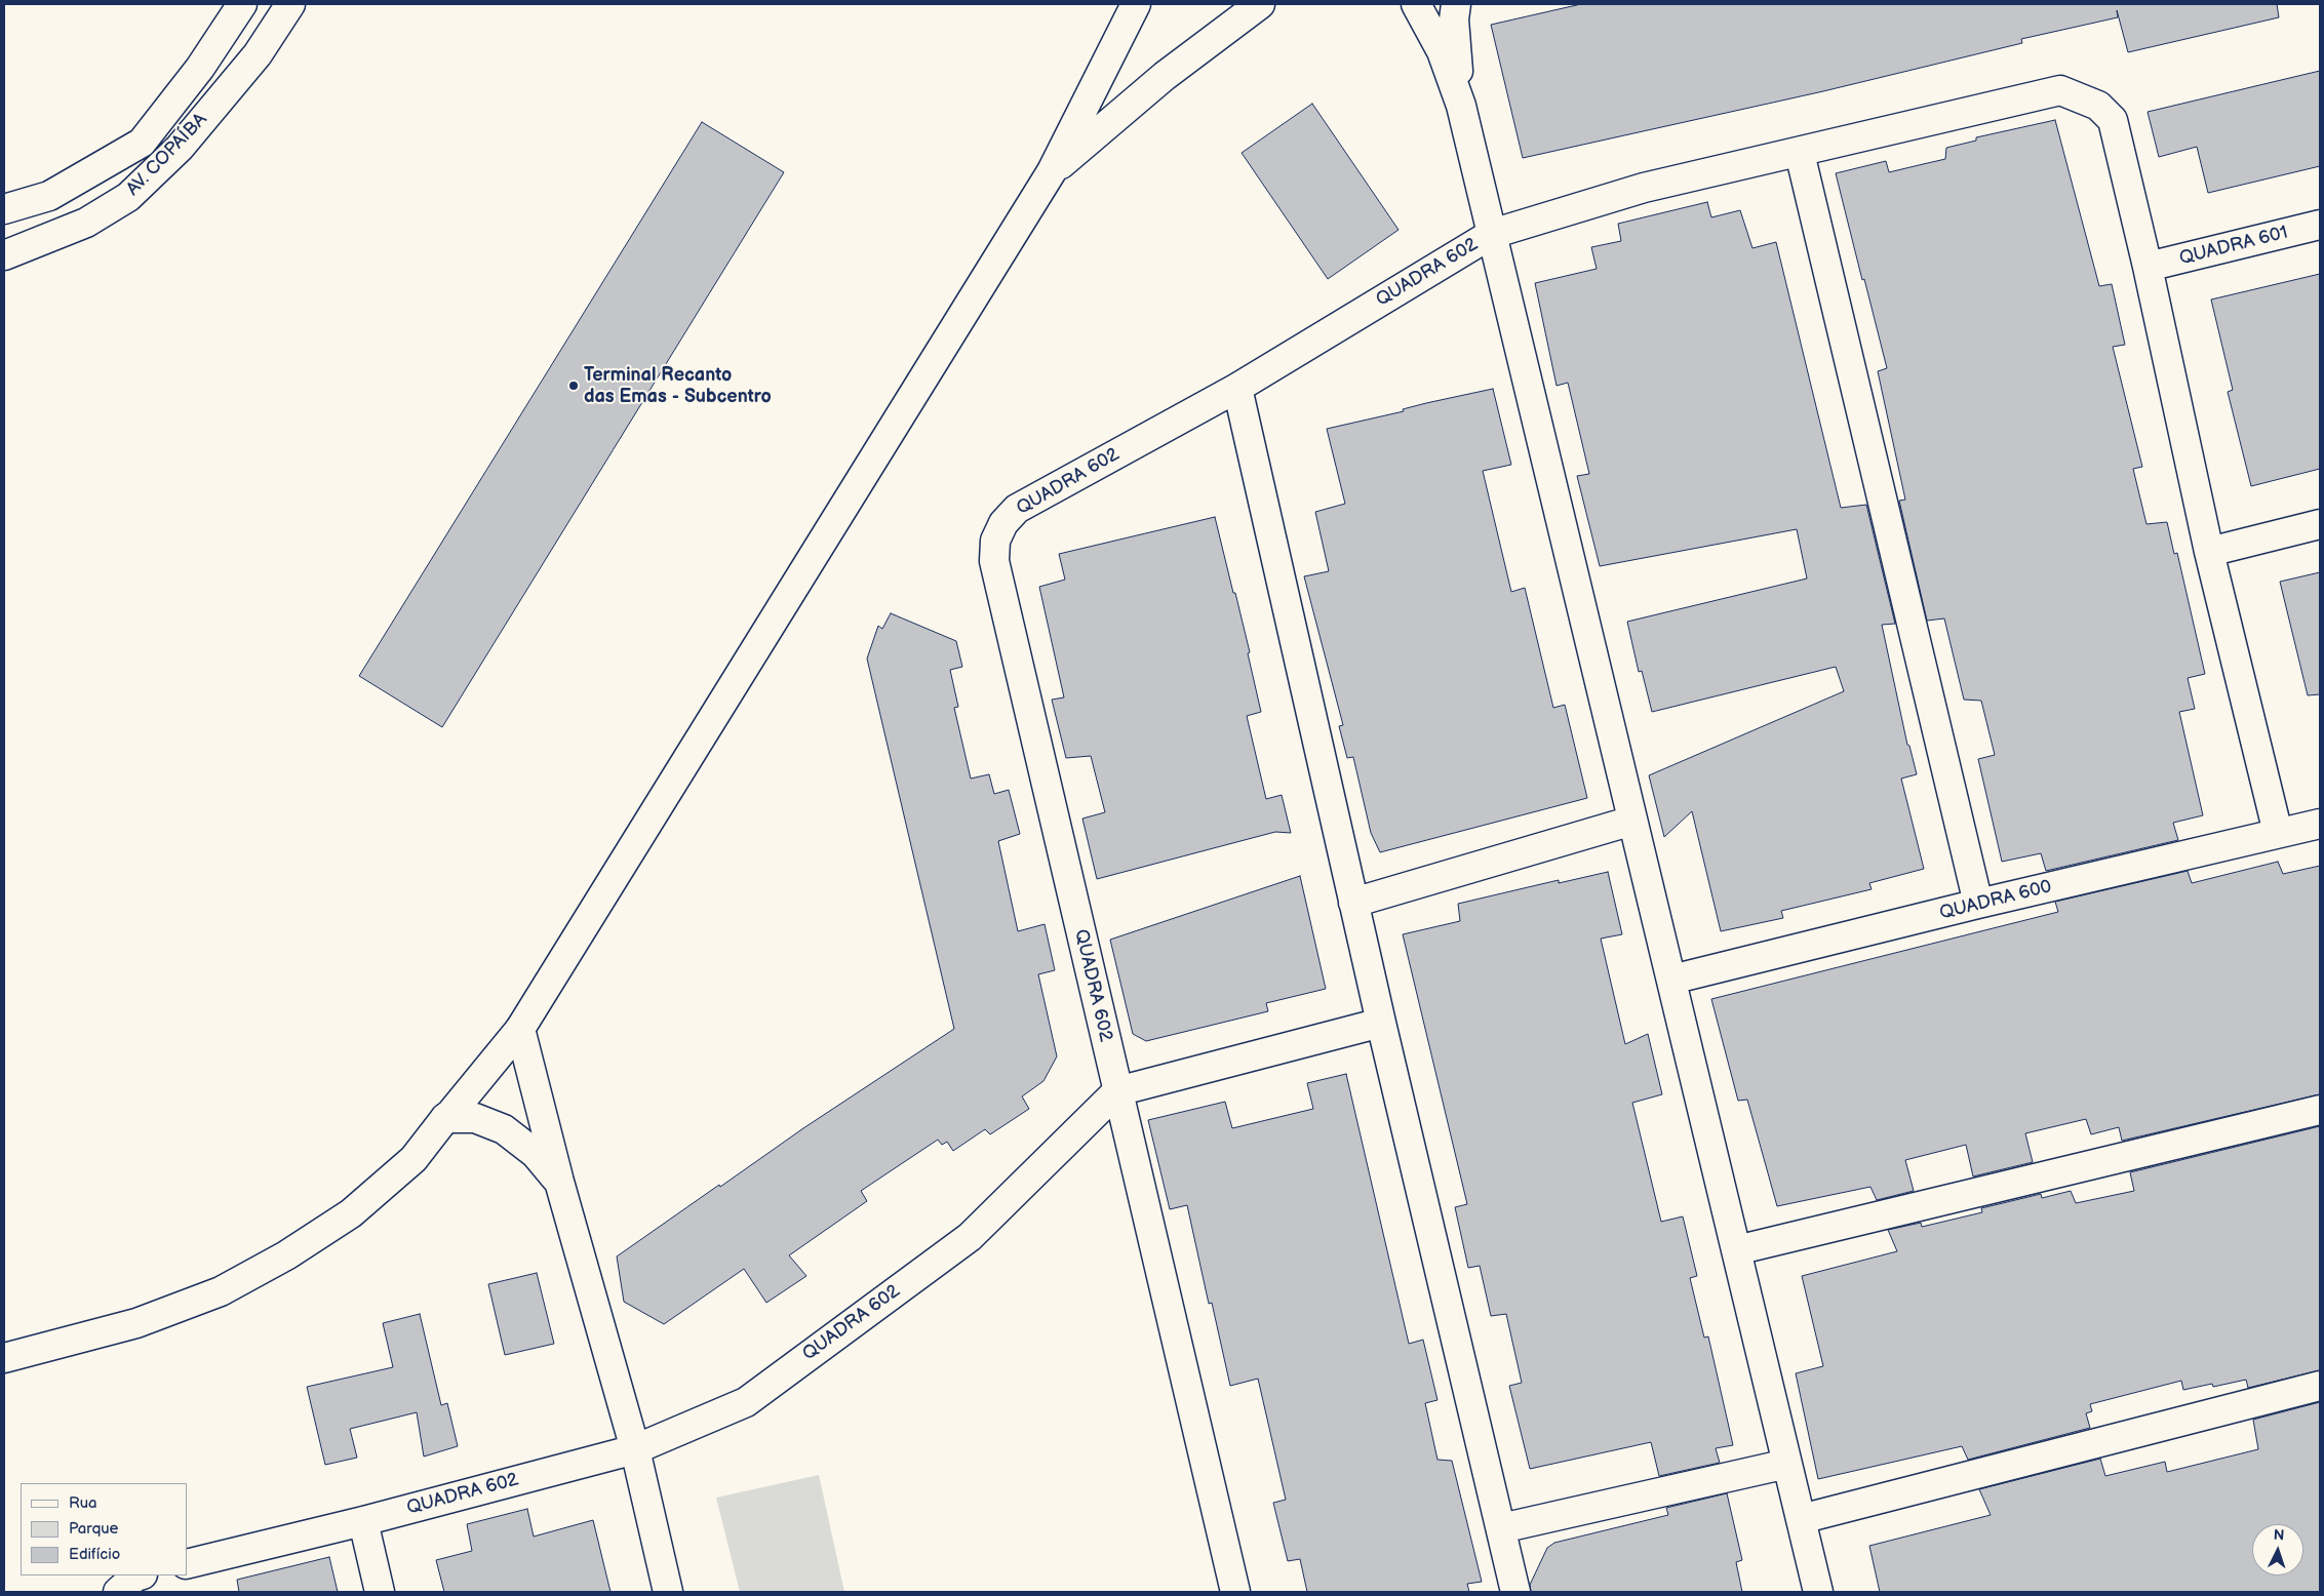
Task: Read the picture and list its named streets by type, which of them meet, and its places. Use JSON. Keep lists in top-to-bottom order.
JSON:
{
  "streets": {
    "street": [
      "AV. COPAÍBA",
      "QUADRA 601",
      "QUADRA 602",
      "QUADRA 600"
    ]
  },
  "places": ["Terminal Recanto das Emas - Subcentro"],
  "legend": ["Rua", "Parque", "Edifício"],
  "north": "top"
}
